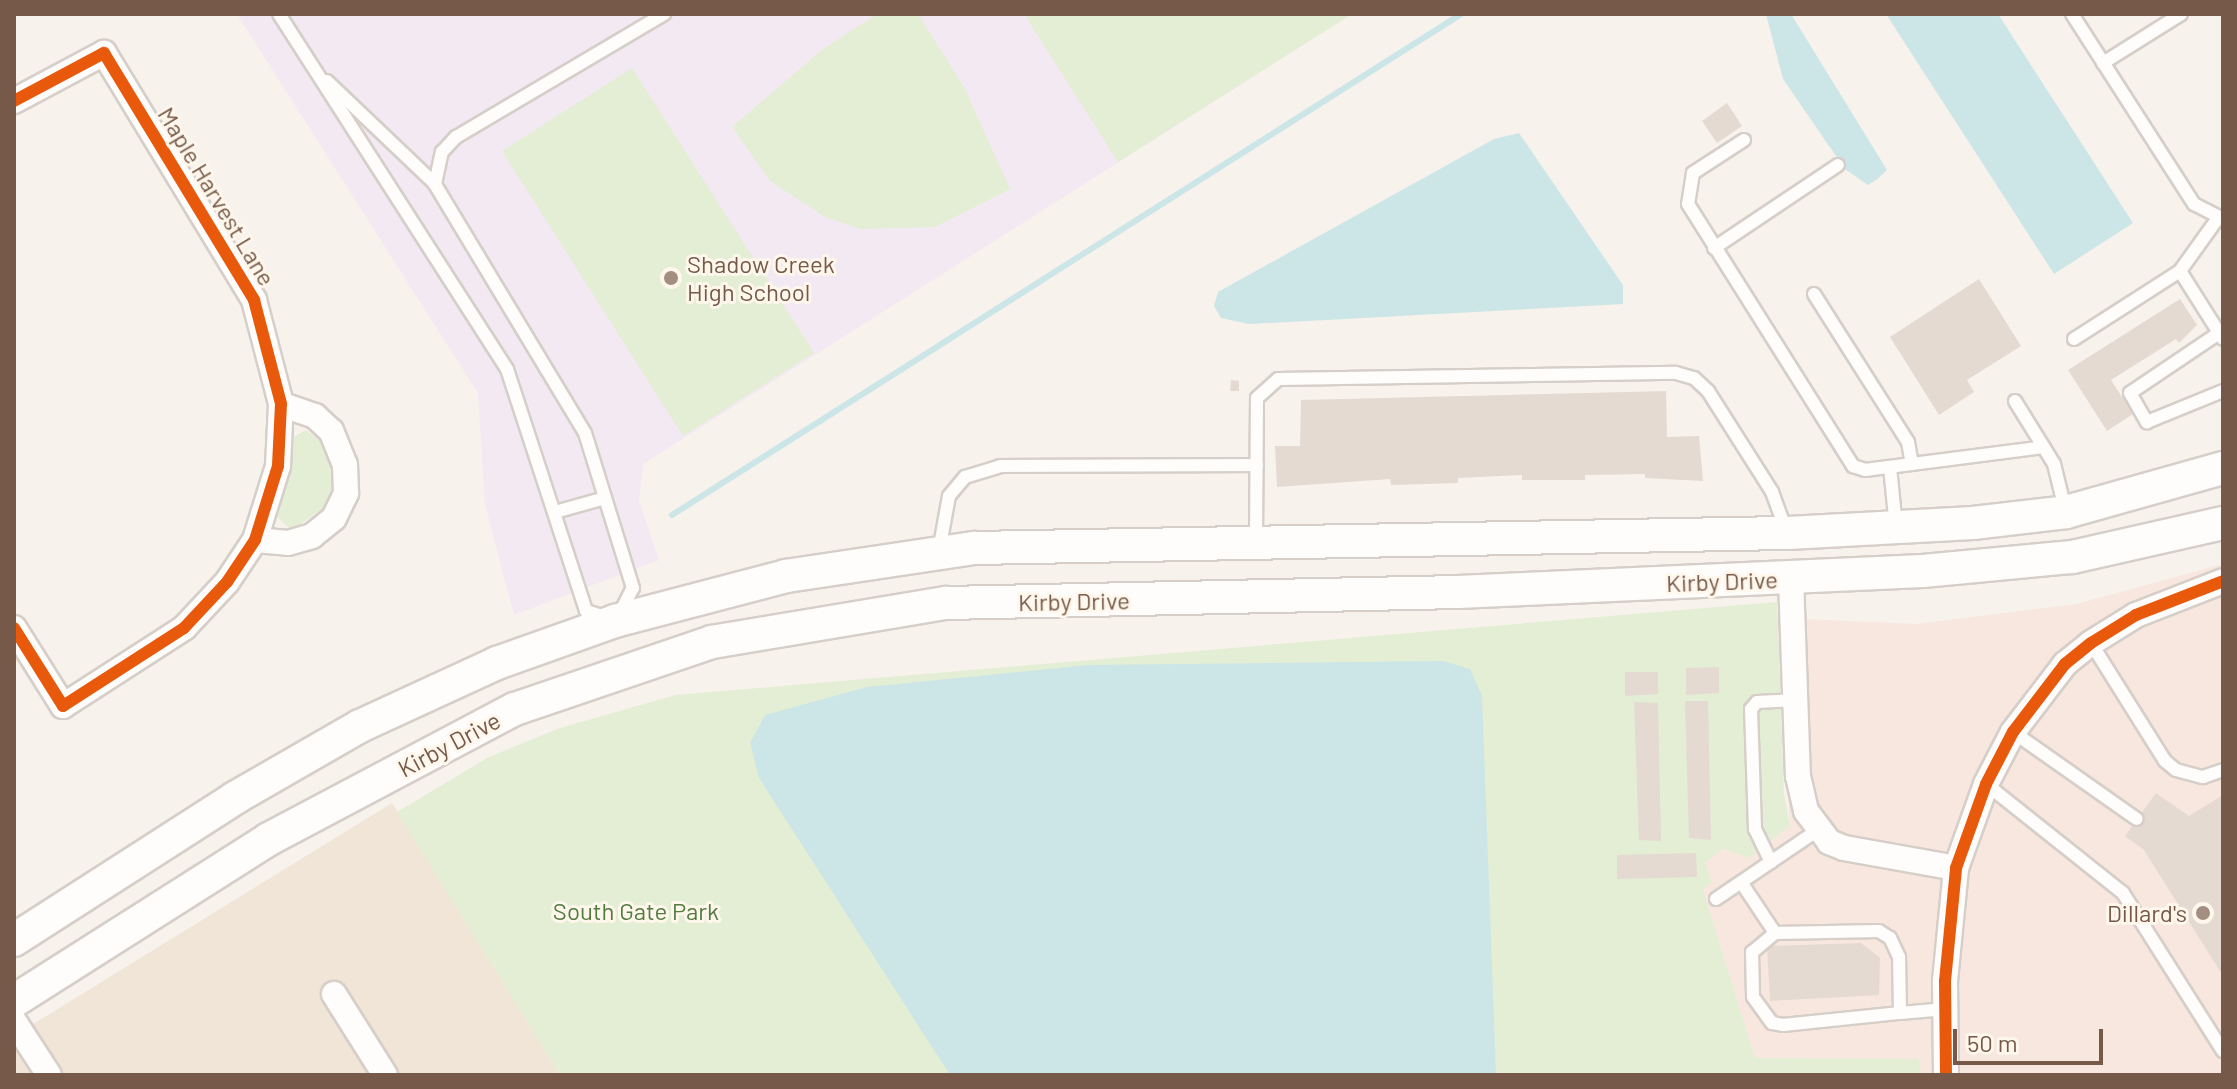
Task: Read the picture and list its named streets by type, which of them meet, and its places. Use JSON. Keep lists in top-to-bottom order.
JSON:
{
  "streets": {
    "main road": ["Kirby Drive"],
    "street": ["Maple Harvest Lane"]
  },
  "parks": ["South Gate Park"],
  "places": ["Shadow Creek High School", "Dillard's"],
  "scale_bar": "50 m"
}
